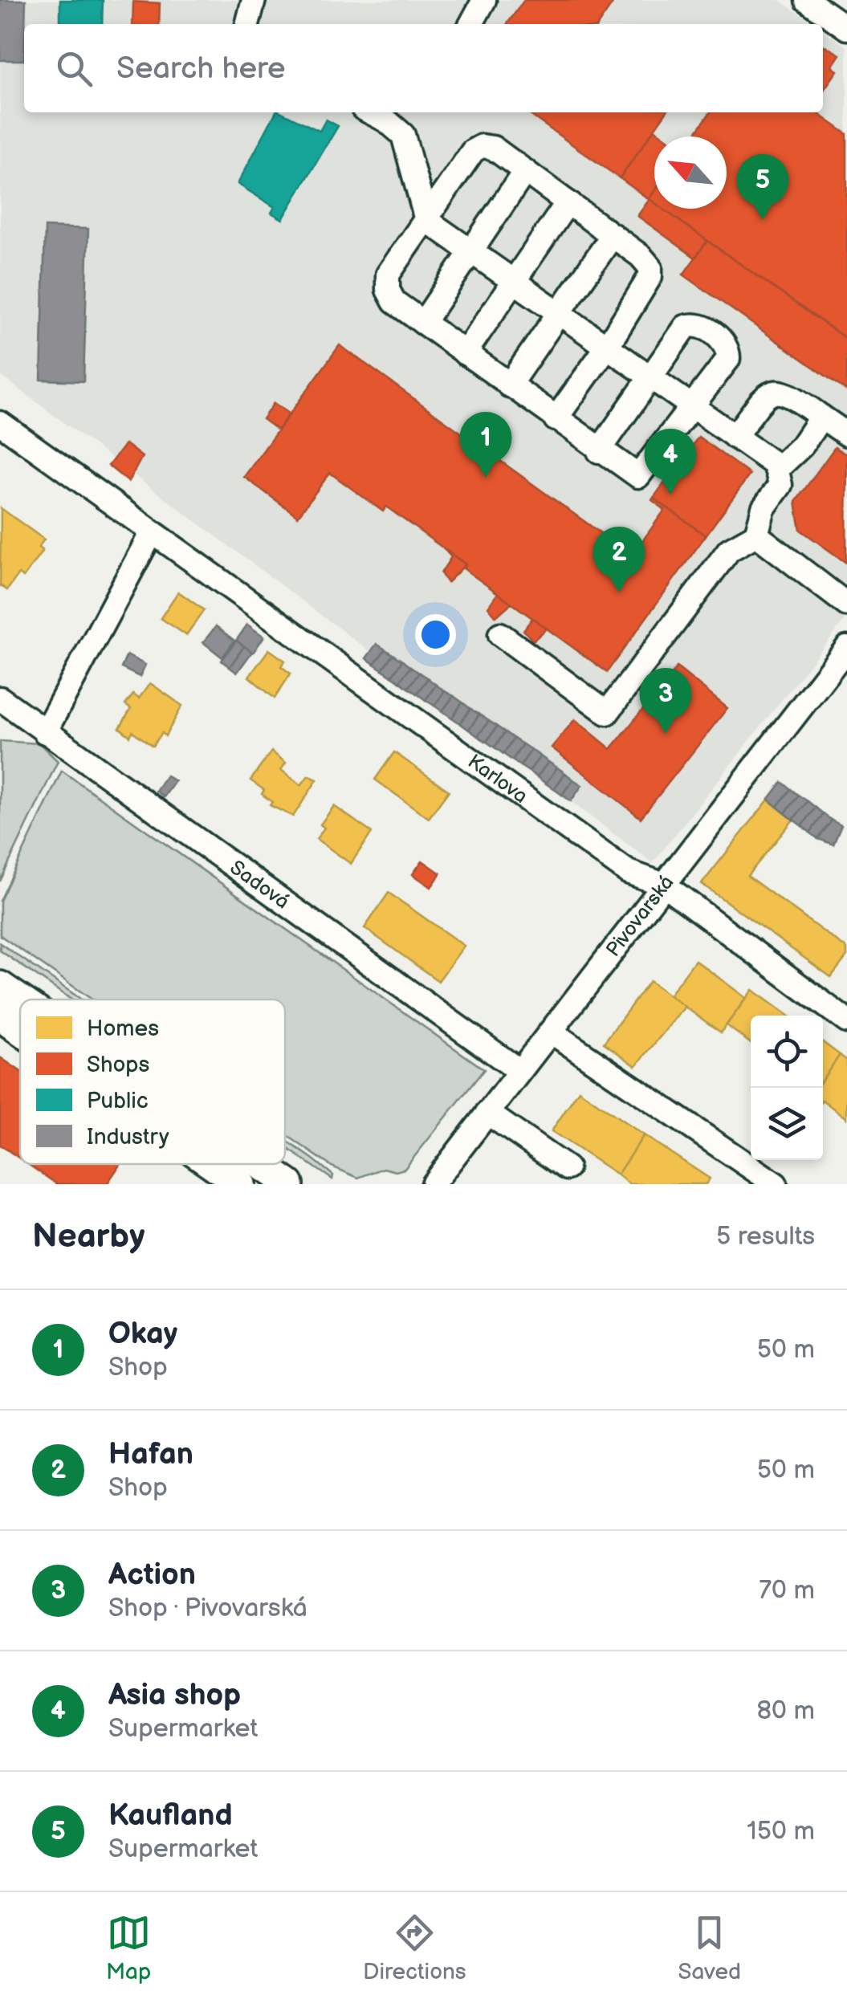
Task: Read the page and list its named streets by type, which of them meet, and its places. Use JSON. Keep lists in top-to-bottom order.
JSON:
{
  "streets": {
    "street": ["Karlova", "Sadová", "Pivovarská"]
  },
  "crossings": [
    ["Karlova", "Pivovarská"],
    ["Sadová", "Pivovarská"]
  ],
  "legend": [
    "Homes",
    "Shops",
    "Public",
    "Industry"
  ],
  "north": "top left",
  "page": {
    "search": "Search here",
    "pins": [
      "5",
      "1",
      "4",
      "2",
      "3"
    ],
    "heading": ["Nearby", "5 results"],
    "list": [
      {
        "mark": "1",
        "name": "Okay",
        "note": "Shop",
        "value": "50 m"
      },
      {
        "mark": "2",
        "name": "Hafan",
        "note": "Shop",
        "value": "50 m"
      },
      {
        "mark": "3",
        "name": "Action",
        "note": "Shop · Pivovarská",
        "value": "70 m"
      },
      {
        "mark": "4",
        "name": "Asia shop",
        "note": "Supermarket",
        "value": "80 m"
      },
      {
        "mark": "5",
        "name": "Kaufland",
        "note": "Supermarket",
        "value": "150 m"
      }
    ],
    "nav": ["Map", "Directions", "Saved"]
  }
}
